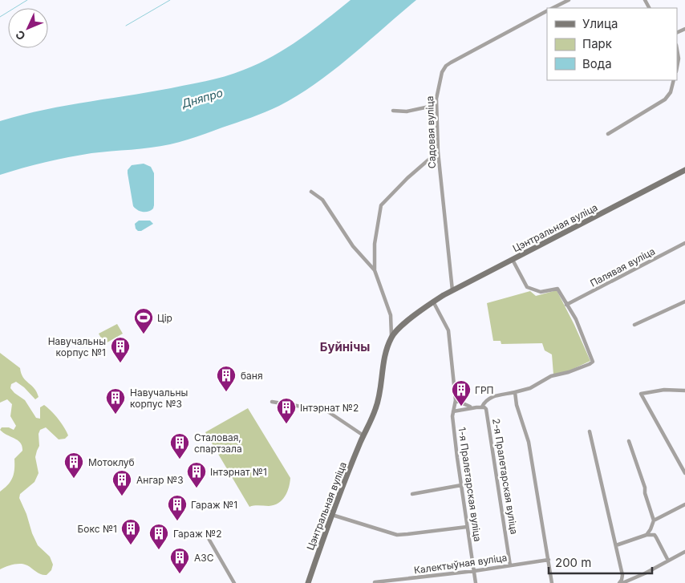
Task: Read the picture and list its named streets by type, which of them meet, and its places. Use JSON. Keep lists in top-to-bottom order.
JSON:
{
  "streets": {
    "street": [
      "Садовая вуліца",
      "Цэнтральная вуліца",
      "Палявая вуліца",
      "2-я Пралетарская вуліца",
      "1-я Пралетарская вуліца",
      "Калектыўная вуліца"
    ]
  },
  "crossings": [
    ["Садовая вуліца", "Цэнтральная вуліца"],
    ["2-я Пралетарская вуліца", "Калектыўная вуліца"],
    ["1-я Пралетарская вуліца", "Калектыўная вуліца"]
  ],
  "districts": ["Буйнічы"],
  "water": ["Дняпро"],
  "places": {
    "sports": ["Цір"],
    "building": [
      "Навучальны корпус №1",
      "баня",
      "ГРП",
      "Навучальны корпус №3",
      "Інтэрнат №2",
      "Сталовая, спартзала",
      "Мотоклуб",
      "Інтэрнат №1",
      "Ангар №3",
      "Гараж №1",
      "Бокс №1",
      "Гараж №2",
      "АЗС"
    ]
  },
  "legend": ["Улица", "Парк", "Вода"],
  "scale_bar": "200 m",
  "north": "bottom left"
}
